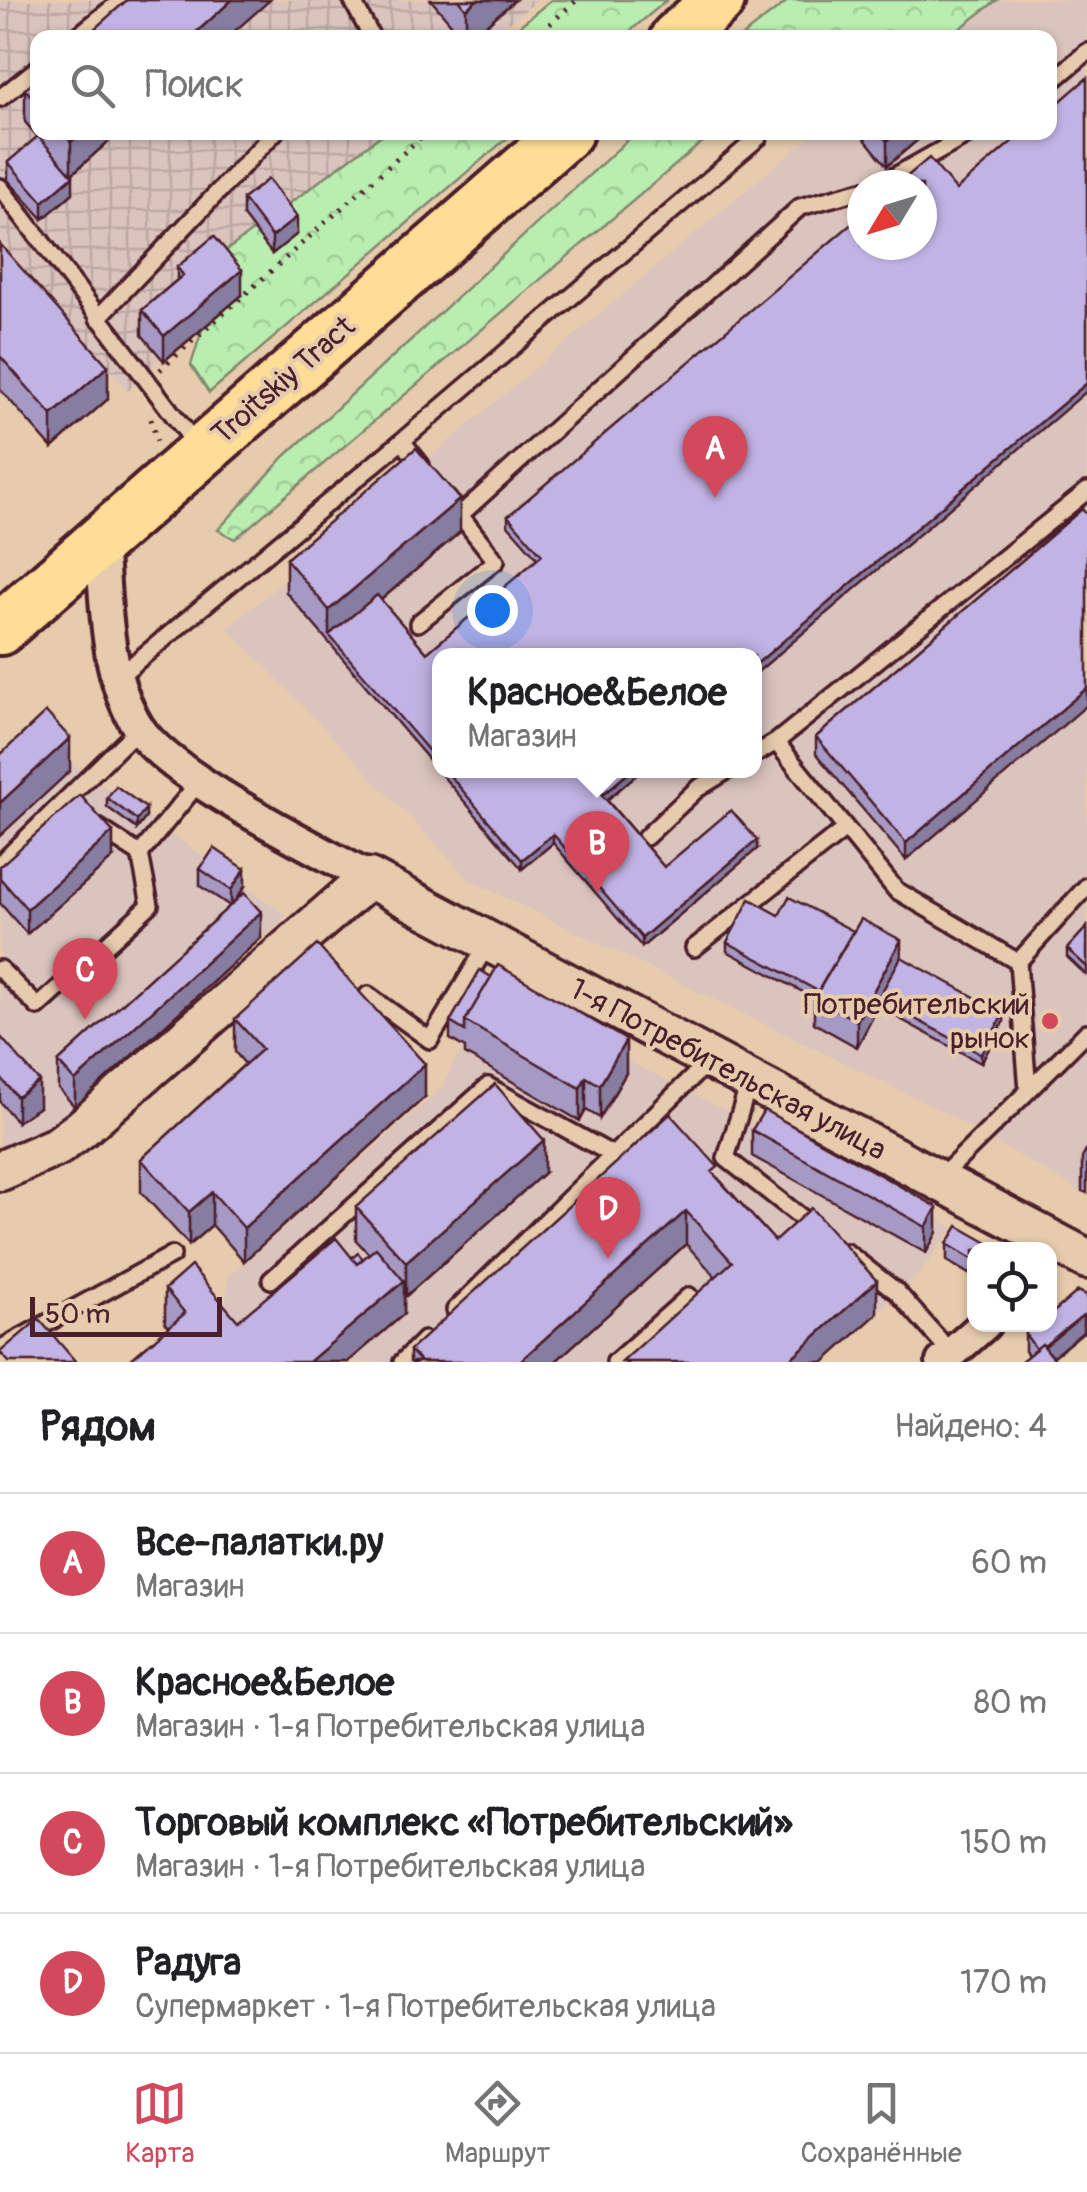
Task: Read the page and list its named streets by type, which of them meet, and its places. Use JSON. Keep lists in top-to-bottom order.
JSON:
{
  "streets": {
    "main road": ["Troitskiy Tract"],
    "street": ["1-я Потребительская улица"]
  },
  "crossings": [
    ["Troitskiy Tract", "1-я Потребительская улица"]
  ],
  "places": ["Потребительский рынок"],
  "scale_bar": "50 m",
  "north": "bottom left",
  "page": {
    "search": "Поиск",
    "pins": [
      "A",
      "B",
      "C",
      "D"
    ],
    "popup": ["Красное&Белое", "Магазин"],
    "scale": "50 m",
    "heading": ["Рядом", "Найдено: 4"],
    "list": [
      {
        "mark": "A",
        "name": "Все-палатки.ру",
        "note": "Магазин",
        "value": "60 m"
      },
      {
        "mark": "B",
        "name": "Красное&Белое",
        "note": "Магазин · 1-я Потребительская улица",
        "value": "80 m"
      },
      {
        "mark": "C",
        "name": "Торговый комплекс «Потребительский»",
        "note": "Магазин · 1-я Потребительская улица",
        "value": "150 m"
      },
      {
        "mark": "D",
        "name": "Радуга",
        "note": "Супермаркет · 1-я Потребительская улица",
        "value": "170 m"
      }
    ],
    "nav": ["Карта", "Маршрут", "Сохранённые"]
  }
}
